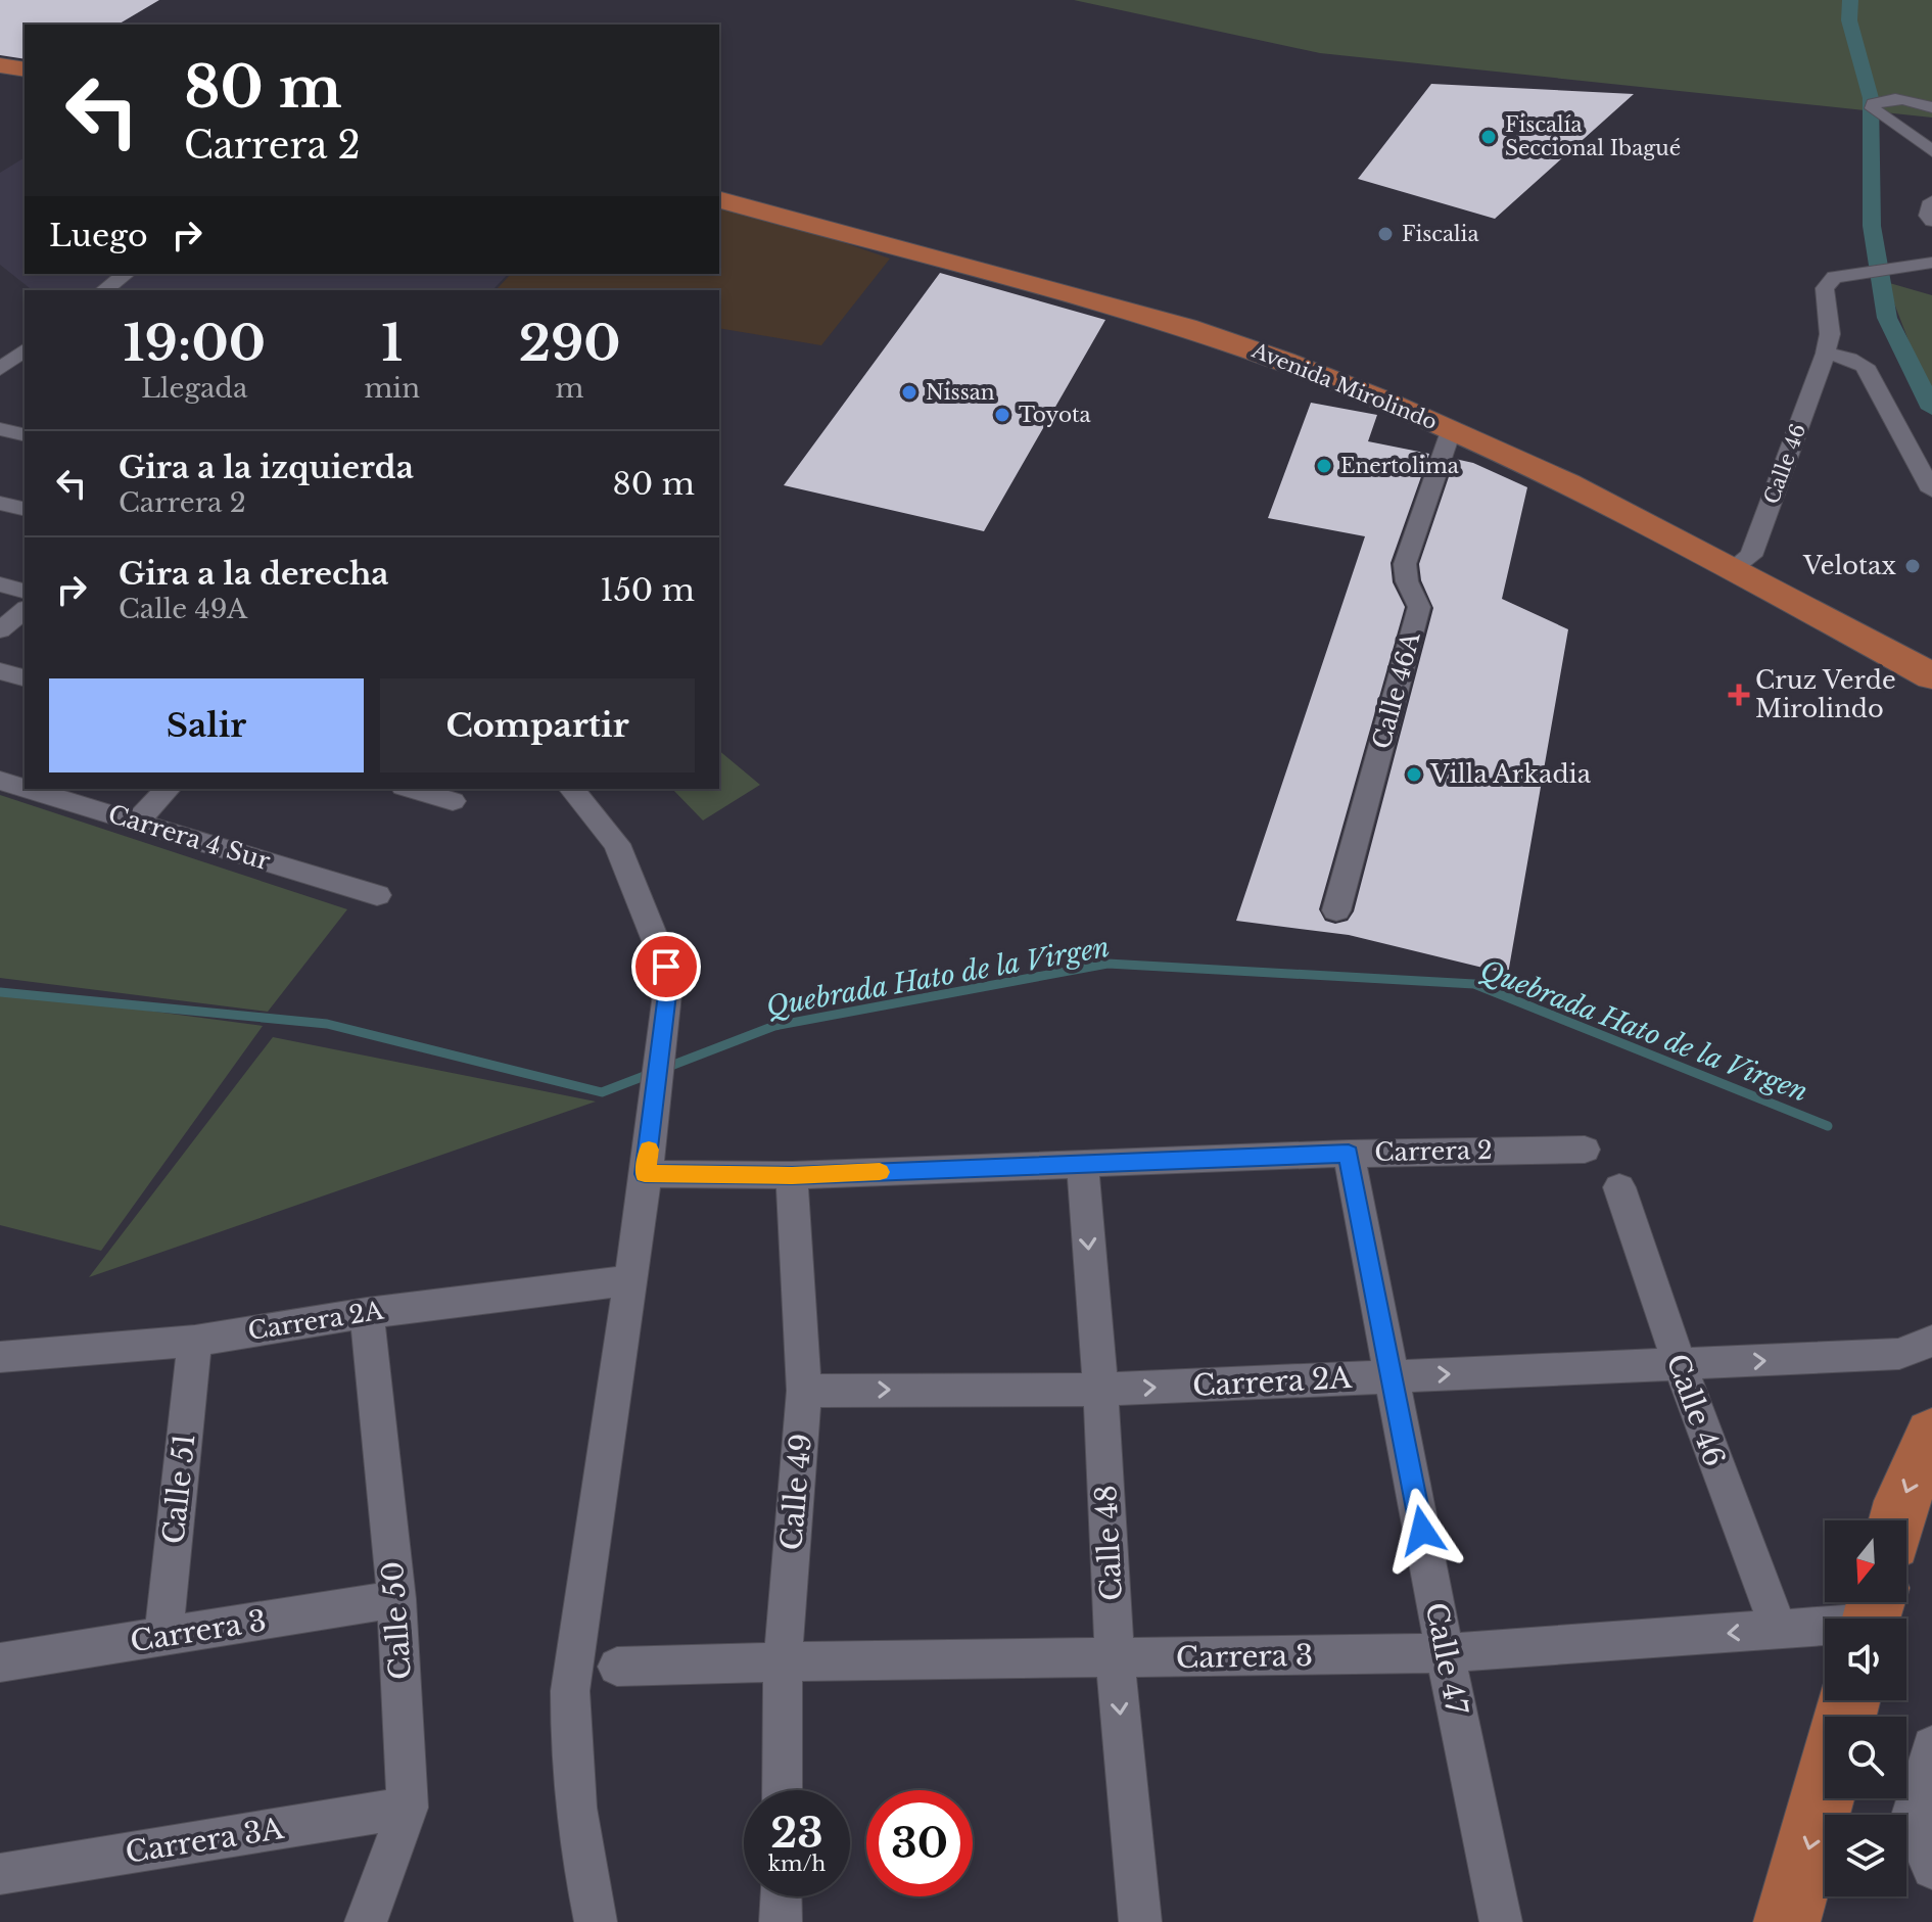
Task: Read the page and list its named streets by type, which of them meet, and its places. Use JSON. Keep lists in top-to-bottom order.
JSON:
{
  "streets": {
    "main road": ["Avenida Mirolindo"],
    "street": [
      "Calle 46",
      "Calle 46A",
      "Carrera 4 Sur",
      "Carrera 2",
      "Carrera 2A",
      "Calle 51",
      "Calle 49",
      "Calle 48",
      "Calle 50",
      "Carrera 3",
      "Calle 47",
      "Carrera 3A"
    ]
  },
  "crossings": [
    ["Avenida Mirolindo", "Calle 46"],
    ["Avenida Mirolindo", "Calle 46A"],
    ["Calle 46", "Carrera 2A"],
    ["Calle 46", "Carrera 3"],
    ["Carrera 2", "Calle 49"],
    ["Carrera 2", "Calle 48"],
    ["Carrera 2", "Calle 47"],
    ["Carrera 2A", "Calle 51"],
    ["Carrera 2A", "Calle 49"],
    ["Carrera 2A", "Calle 48"],
    ["Carrera 2A", "Calle 50"],
    ["Carrera 2A", "Calle 47"],
    ["Calle 51", "Carrera 3"],
    ["Calle 49", "Carrera 3"],
    ["Calle 48", "Carrera 3"],
    ["Calle 50", "Carrera 3"],
    ["Calle 50", "Carrera 3A"],
    ["Carrera 3", "Calle 47"]
  ],
  "one_way": ["Carrera 2A", "Calle 48"],
  "water": ["Quebrada Hato de la Virgen"],
  "places": {
    "other": [
      "Fiscalía Seccional Ibagué",
      "Fiscalia",
      "Nissan",
      "Toyota",
      "Enertolima",
      "Velotax",
      "Villa Arkadia"
    ],
    "health": ["Cruz Verde Mirolindo"]
  },
  "north": "bottom",
  "page": {
    "turn": ["80 m", "Carrera 2"],
    "then": "Luego",
    "eta": [
      "19:00",
      "Llegada",
      "1",
      "min",
      "290",
      "m"
    ],
    "list": [
      {
        "name": "Gira a la izquierda",
        "note": "Carrera 2",
        "value": "80 m"
      },
      {
        "name": "Gira a la derecha",
        "note": "Calle 49A",
        "value": "150 m"
      }
    ],
    "buttons": ["Salir", "Compartir"],
    "speed": "23 km/h",
    "limit": "30"
  }
}
